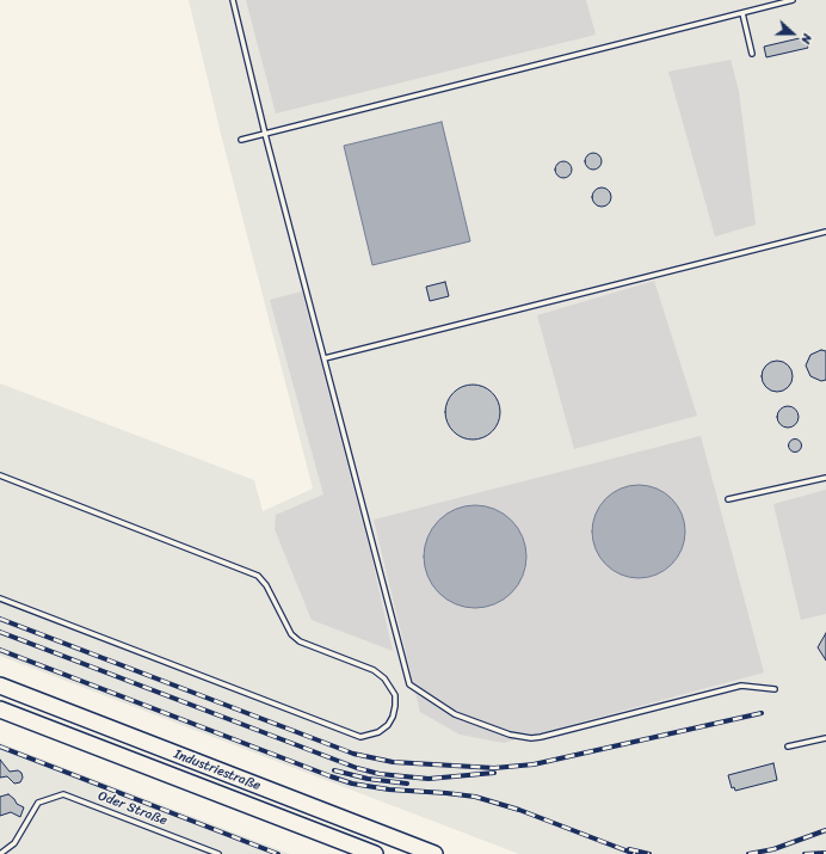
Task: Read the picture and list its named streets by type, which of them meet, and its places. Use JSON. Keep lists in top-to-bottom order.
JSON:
{
  "streets": {
    "highway": ["Industriestraße"],
    "lane": ["Oder Straße"]
  },
  "north": "right"
}
